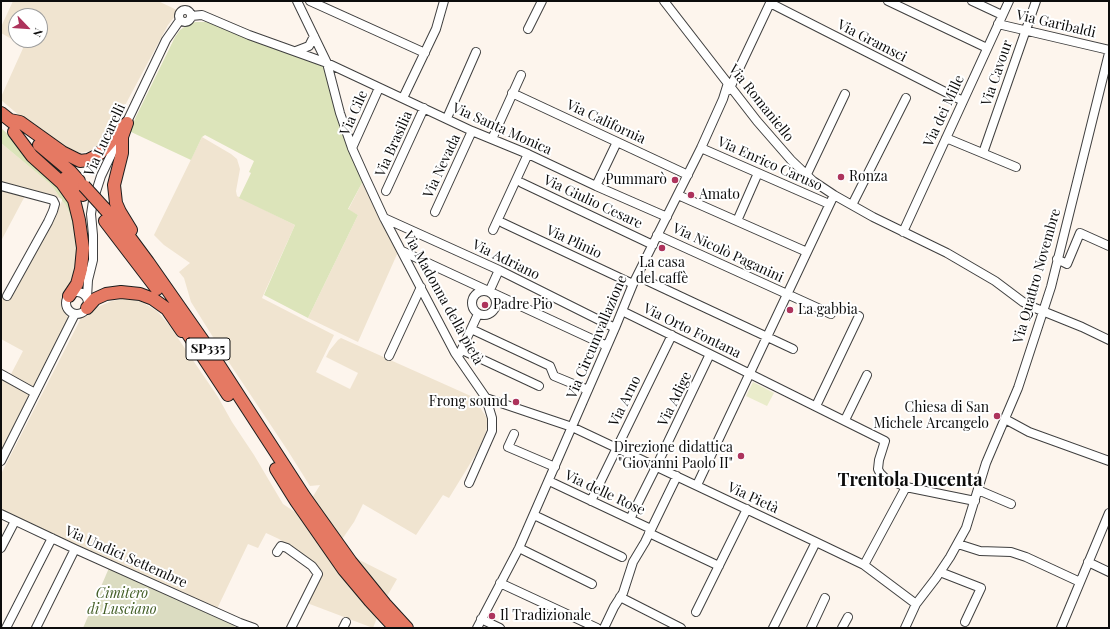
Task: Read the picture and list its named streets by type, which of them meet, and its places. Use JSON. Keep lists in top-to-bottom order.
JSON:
{
  "streets": {
    "highway": ["SP335"],
    "street": [
      "Via Garibaldi",
      "Via Gramsci",
      "Via Cavour",
      "Via Romaniello",
      "Via dei Mille",
      "Via Cile",
      "Via California",
      "Via Santa Monica",
      "Via Lucarelli",
      "Via Brasilia",
      "Via Enrico Caruso",
      "Via Nevada",
      "Via Giulio Cesare",
      "Via Plinio",
      "Via Nicolò Paganini",
      "Via Adriano",
      "Via Quattro Novembre",
      "Via Madonna della pietà",
      "Via Orto Fontana",
      "Via Circumvallazione",
      "Via Adige",
      "Via Arno",
      "Via delle Rose",
      "Via Pietà",
      "Via Undici Settembre"
    ]
  },
  "crossings": [
    ["Via Garibaldi", "Via Cavour"],
    ["Via Garibaldi", "Via dei Mille"],
    ["Via Gramsci", "Via dei Mille"],
    ["Via Gramsci", "Via Circumvallazione"],
    ["Via Romaniello", "Via dei Mille"],
    ["Via Romaniello", "Via Quattro Novembre"],
    ["Via Romaniello", "Via Circumvallazione"],
    ["Via Cile", "Via Santa Monica"],
    ["Via Cile", "Via Madonna della pietà"],
    ["Via California", "Via Circumvallazione"],
    ["Via Santa Monica", "Via Lucarelli"],
    ["Via Santa Monica", "Via Brasilia"],
    ["Via Santa Monica", "Via Nevada"],
    ["Via Santa Monica", "Via Madonna della pietà"],
    ["Via Santa Monica", "Via Circumvallazione"],
    ["Via Lucarelli", "Via Madonna della pietà"],
    ["Via Enrico Caruso", "Via Circumvallazione"],
    ["Via Giulio Cesare", "Via Circumvallazione"],
    ["Via Plinio", "Via Circumvallazione"],
    ["Via Nicolò Paganini", "Via Circumvallazione"],
    ["Via Adriano", "Via Madonna della pietà"],
    ["Via Adriano", "Via Circumvallazione"],
    ["Via Quattro Novembre", "Via Pietà"],
    ["Via Orto Fontana", "Via Circumvallazione"],
    ["Via Orto Fontana", "Via Adige"],
    ["Via Orto Fontana", "Via Arno"],
    ["Via Circumvallazione", "Via delle Rose"],
    ["Via Circumvallazione", "Via Pietà"],
    ["Via Adige", "Via delle Rose"],
    ["Via Adige", "Via Pietà"],
    ["Via Arno", "Via delle Rose"],
    ["Via Arno", "Via Pietà"]
  ],
  "districts": ["Trentola Ducenta"],
  "parks": ["Cimitero di Lusciano"],
  "places": [
    "Ronza",
    "Pummarò",
    "Amato",
    "La casa del caffè",
    "Padre Pio",
    "La gabbia",
    "Frong sound",
    "Chiesa di San Michele Arcangelo",
    "Direzione didattica \"Giovanni Paolo II\"",
    "Il Tradizionale"
  ],
  "north": "bottom right"
}
